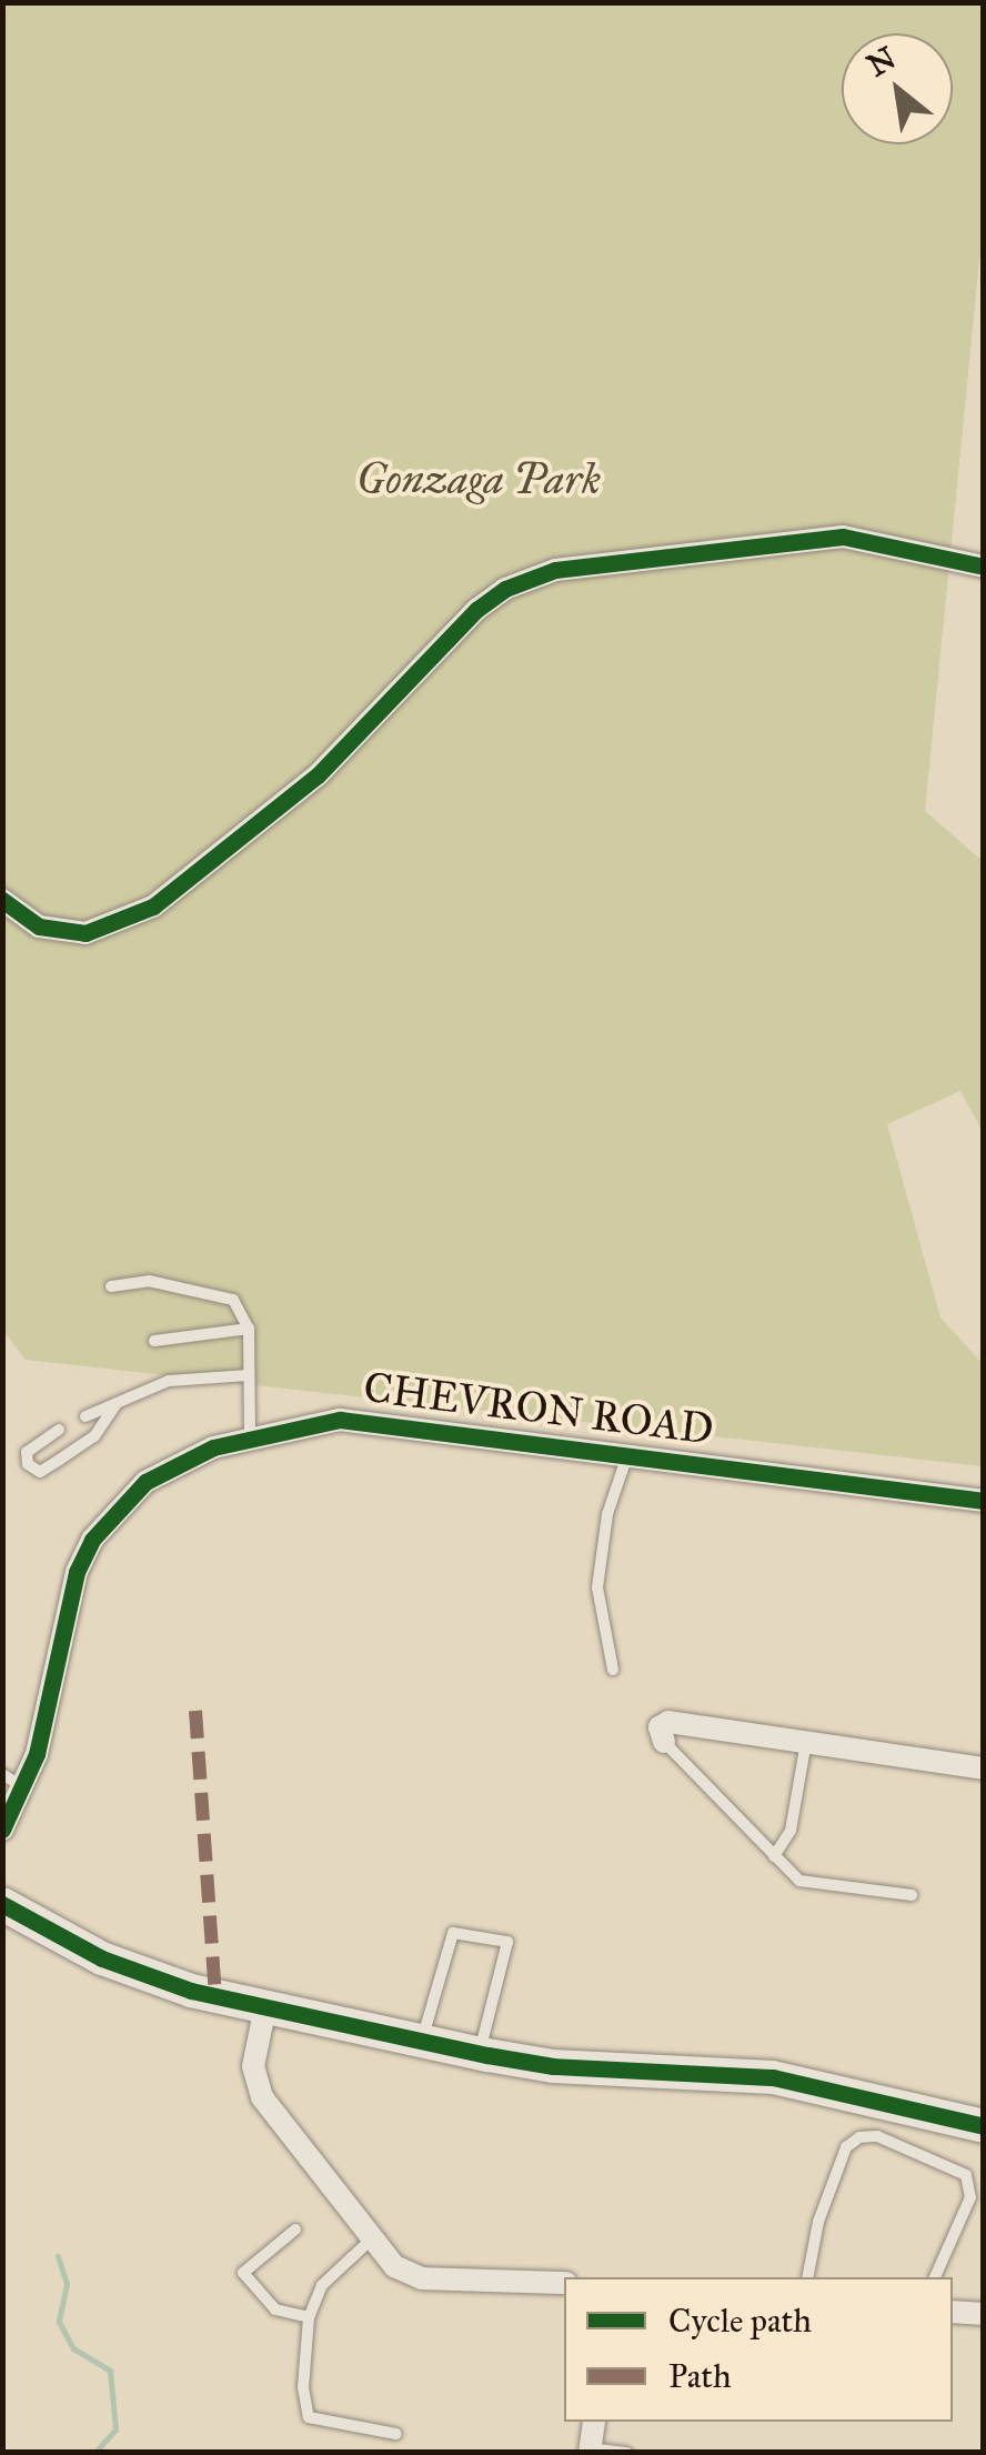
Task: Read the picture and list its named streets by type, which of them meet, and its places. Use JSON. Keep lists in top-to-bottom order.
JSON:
{
  "streets": {
    "street": ["CHEVRON ROAD"]
  },
  "parks": ["Gonzaga Park"],
  "legend": ["Cycle path", "Path"],
  "north": "top left"
}
